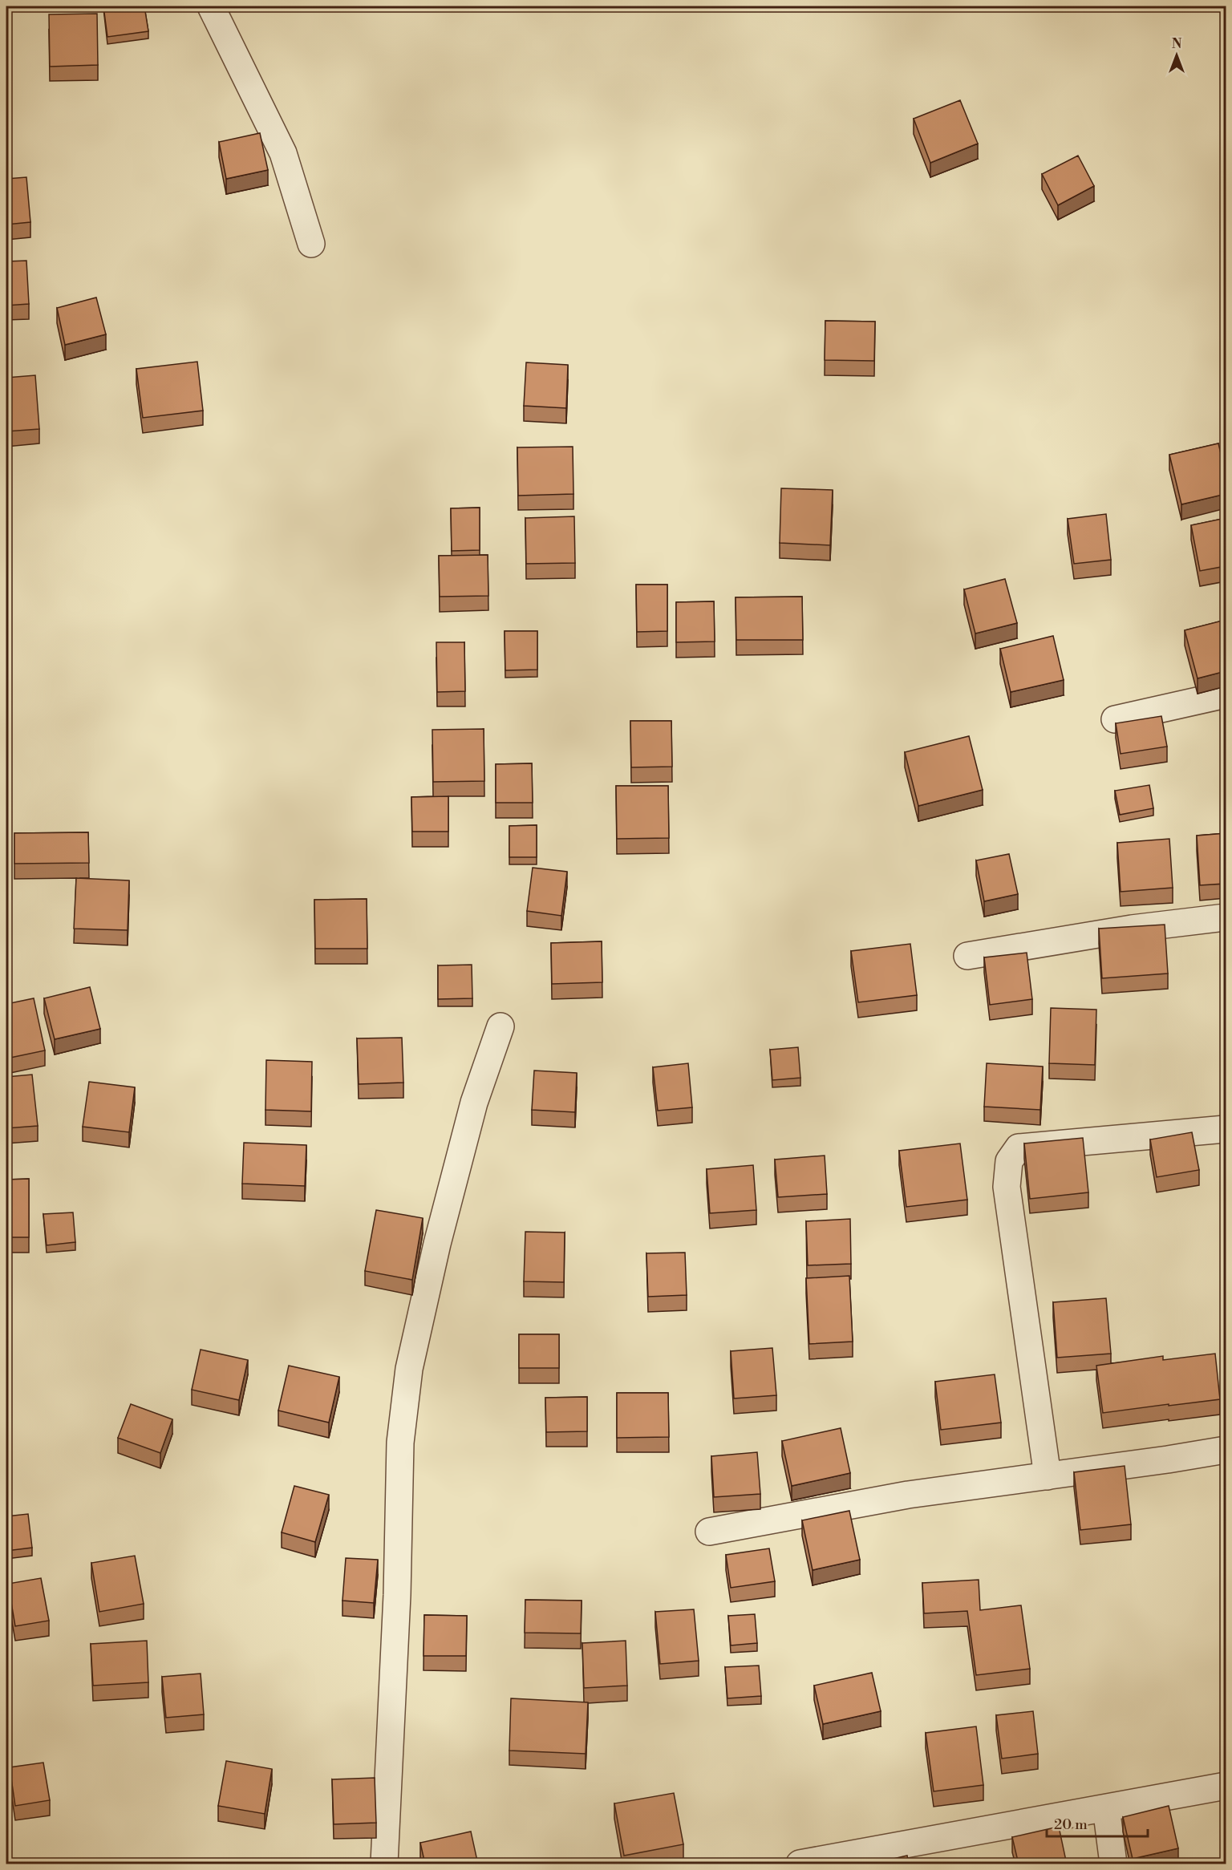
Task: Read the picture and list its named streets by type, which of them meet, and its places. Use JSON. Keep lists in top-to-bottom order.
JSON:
{
  "scale_bar": "20 m",
  "north": "top"
}
